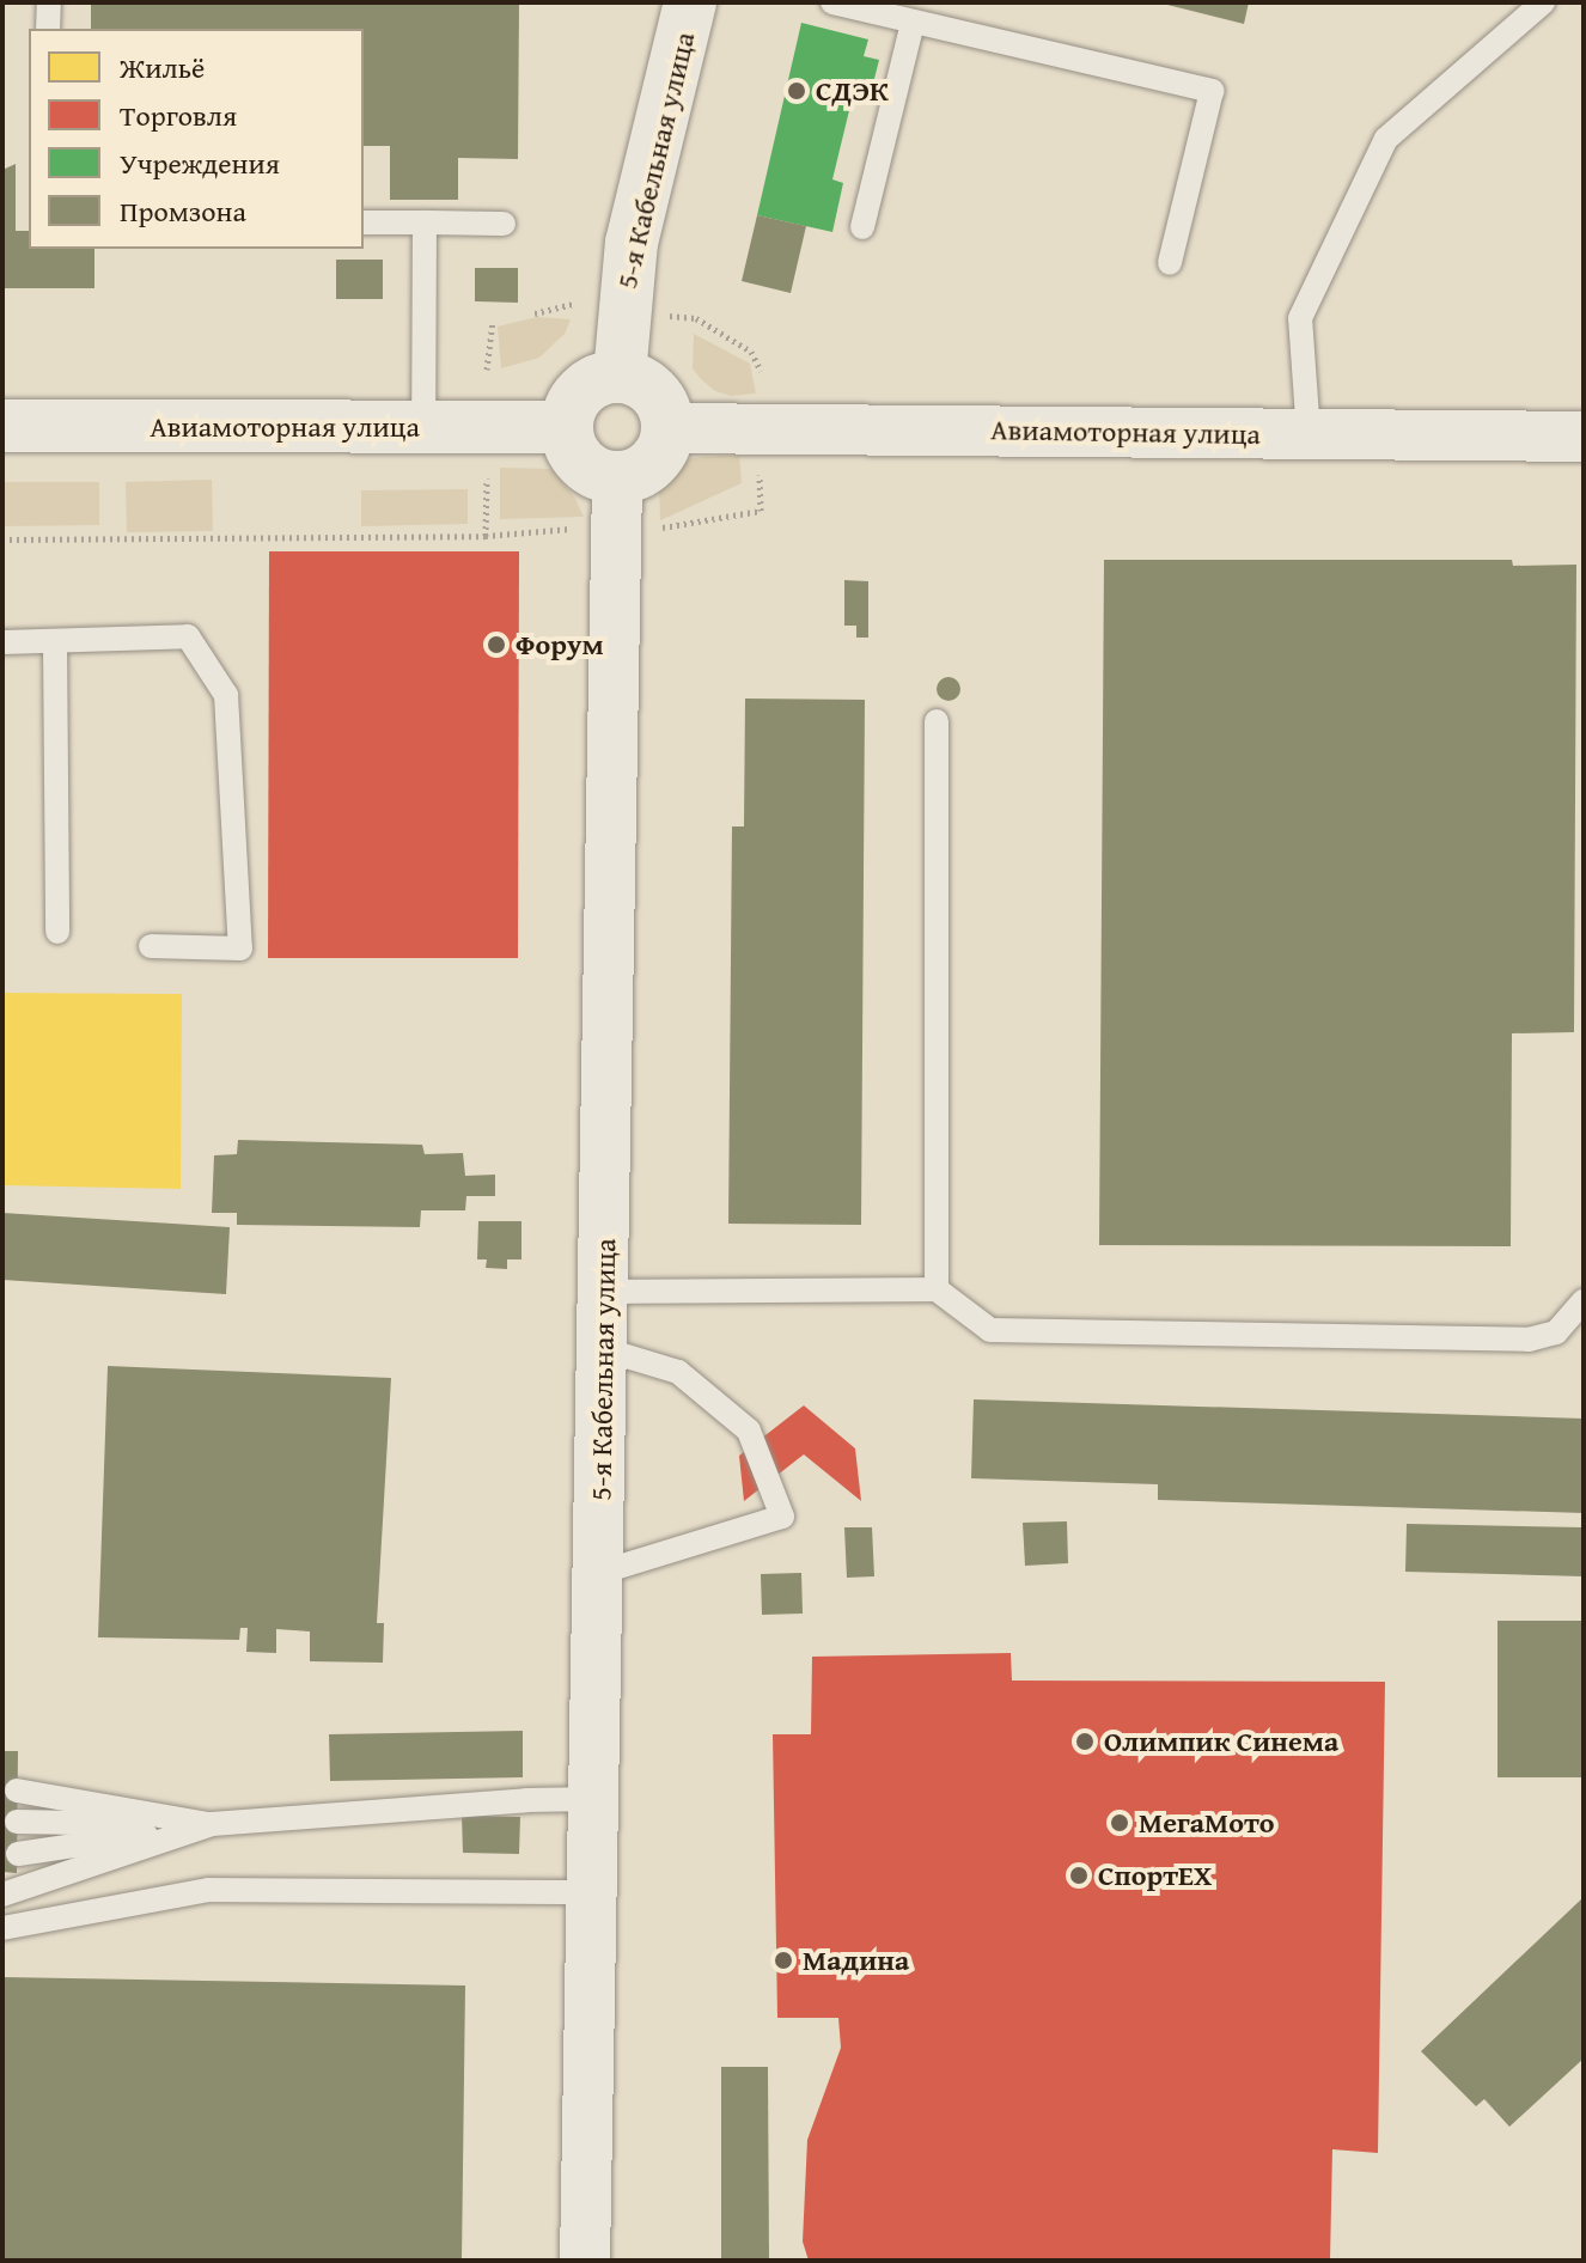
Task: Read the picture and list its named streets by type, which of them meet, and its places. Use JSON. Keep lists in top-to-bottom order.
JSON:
{
  "streets": {
    "street": ["5-я Кабельная улица", "Авиамоторная улица"]
  },
  "crossings": [
    ["5-я Кабельная улица", "Авиамоторная улица"]
  ],
  "places": [
    "СДЭК",
    "Форум",
    "Олимпик Синема",
    "МегаМото",
    "СпортEX",
    "Мадина"
  ],
  "legend": [
    "Жильё",
    "Торговля",
    "Учреждения",
    "Промзона"
  ]
}
